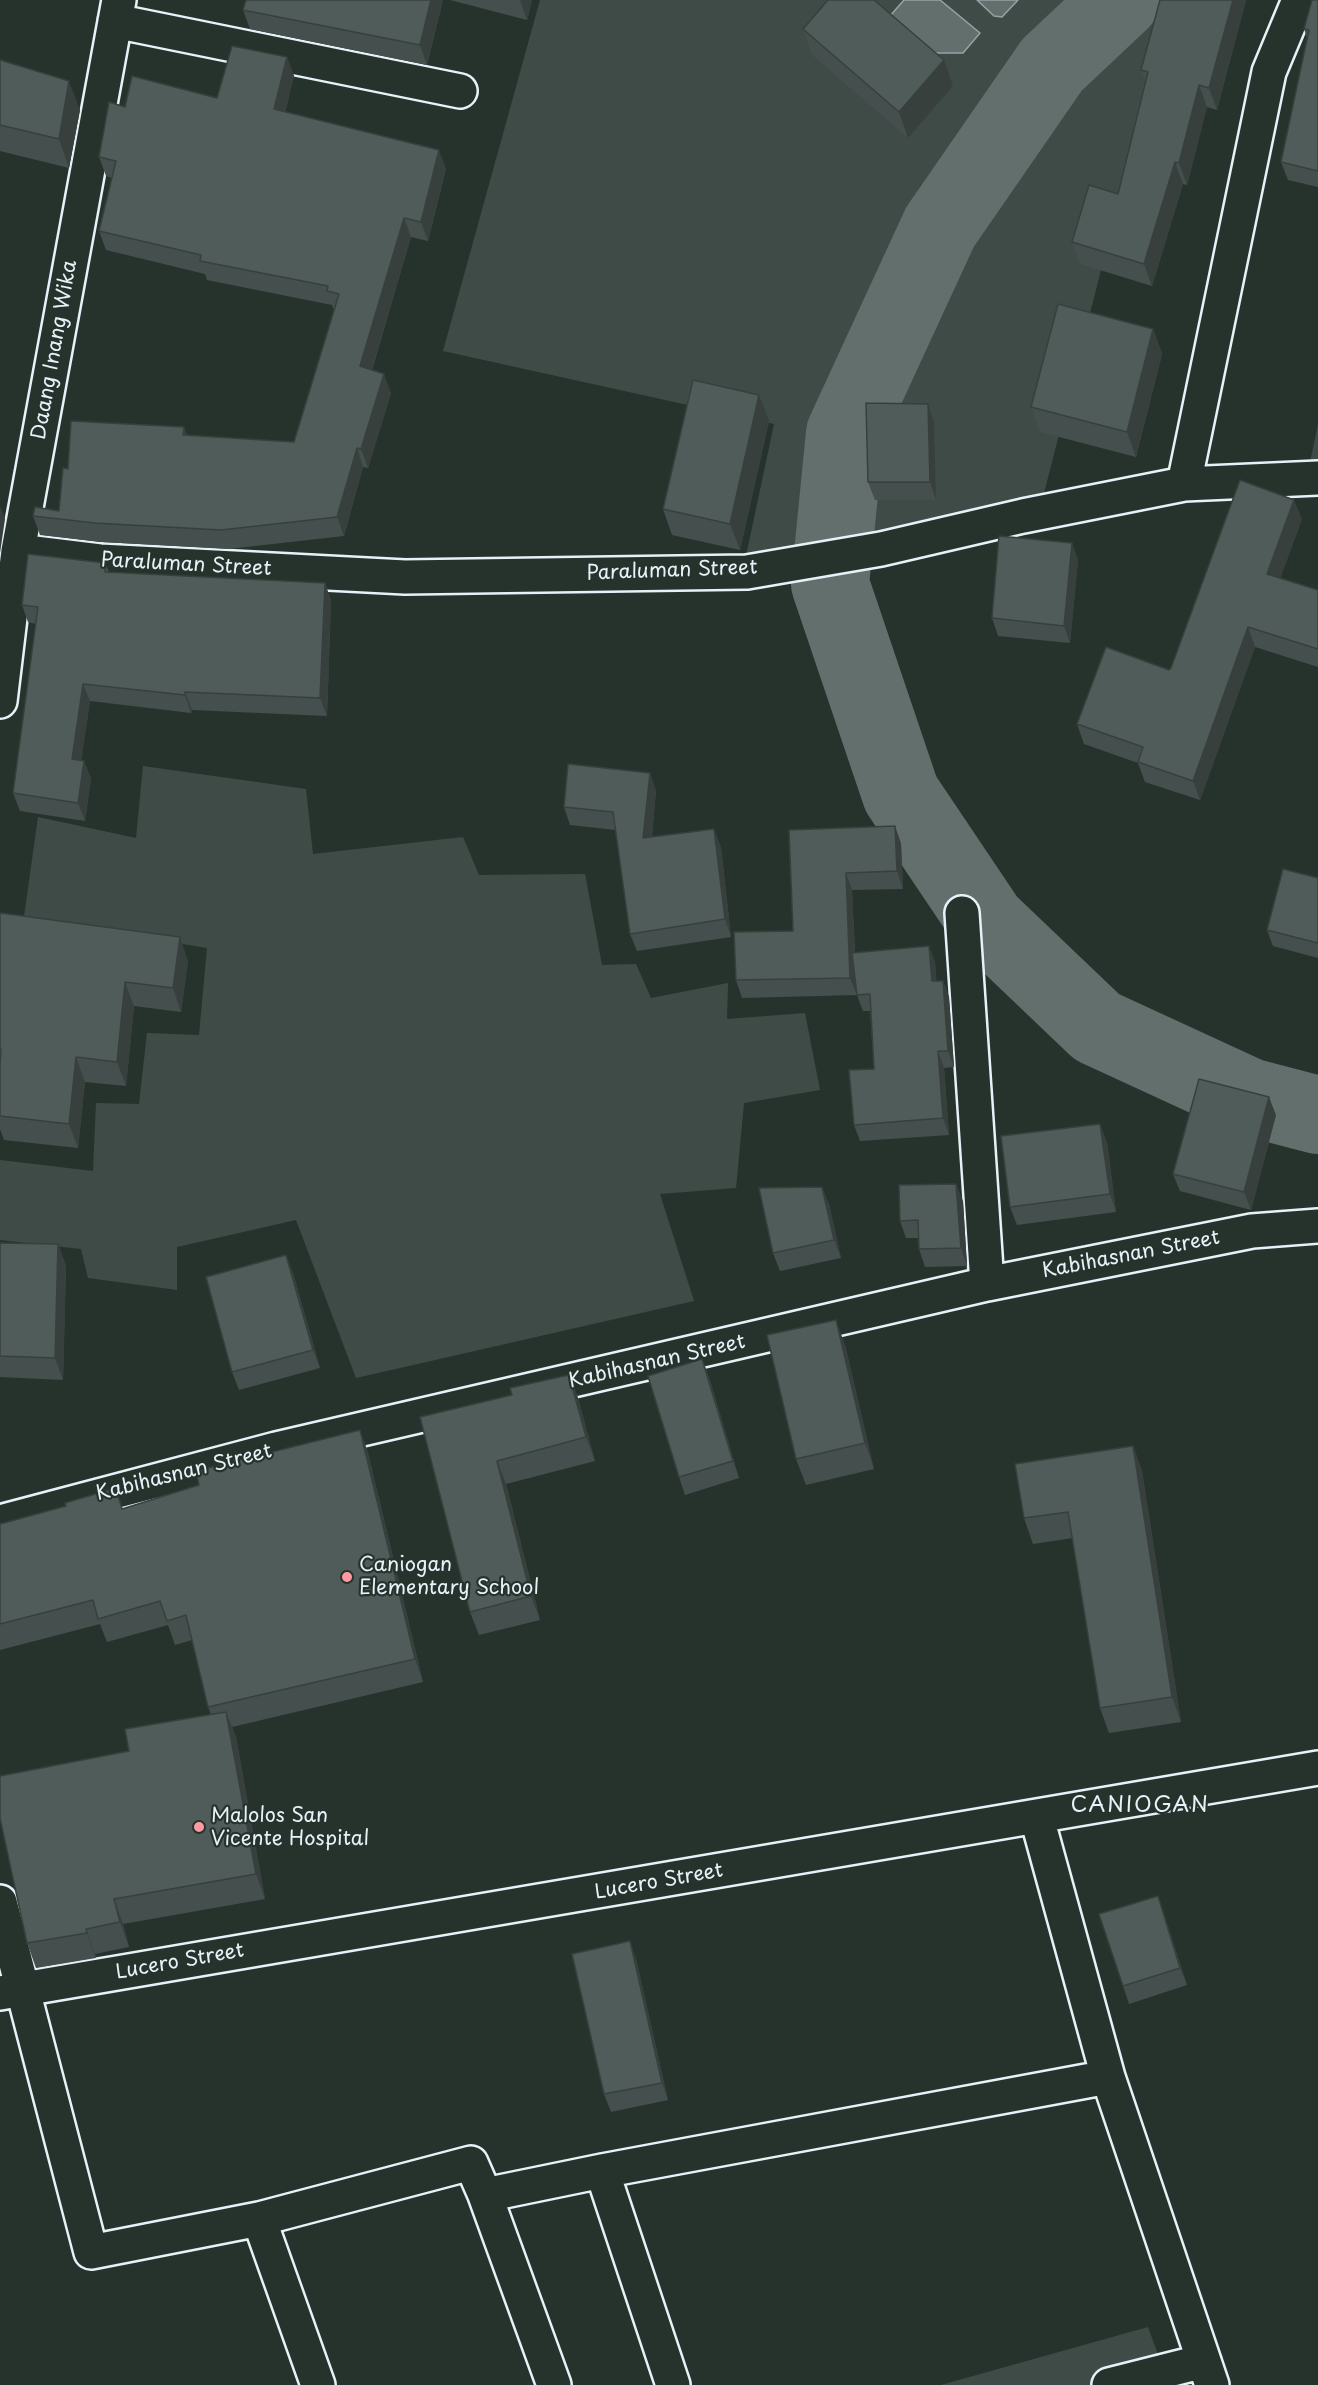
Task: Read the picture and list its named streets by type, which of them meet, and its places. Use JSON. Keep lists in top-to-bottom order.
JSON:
{
  "streets": {
    "street": [
      "Daang Inang Wika",
      "Paraluman Street",
      "Kabihasnan Street",
      "Lucero Street"
    ]
  },
  "crossings": [
    ["Daang Inang Wika", "Paraluman Street"]
  ],
  "districts": ["CANIOGAN"],
  "places": ["Caniogan Elementary School", "Malolos San Vicente Hospital"]
}
